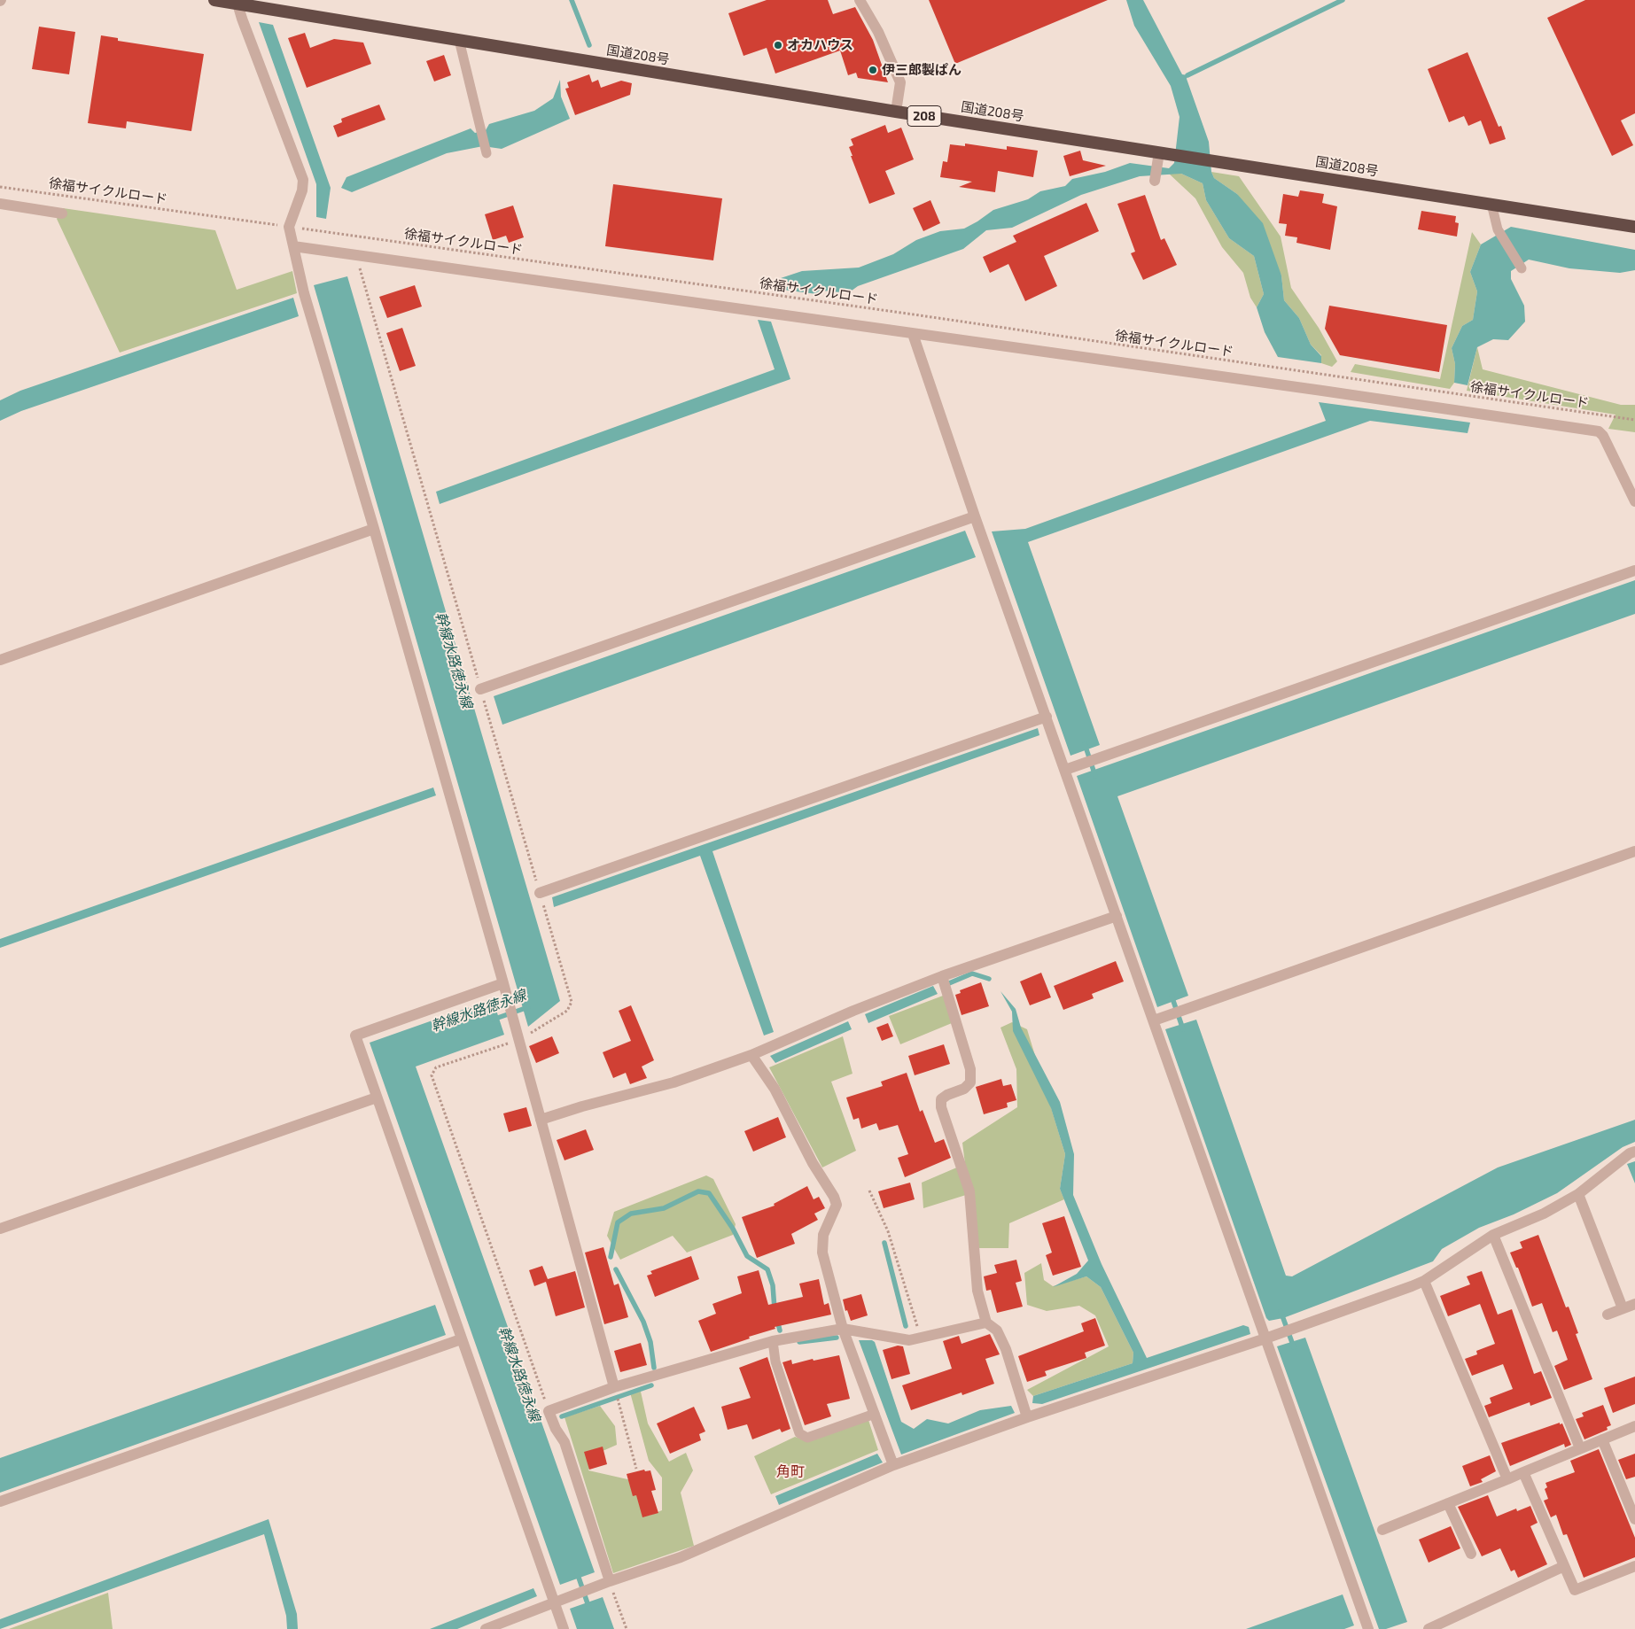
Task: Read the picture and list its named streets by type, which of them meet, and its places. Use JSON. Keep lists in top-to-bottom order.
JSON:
{
  "streets": {
    "highway": ["国道208号", "208"],
    "path": ["徐福サイクルロード"]
  },
  "districts": ["角町"],
  "water": ["幹線水路徳永線"],
  "places": ["オカハウス", "伊三郎製ぱん"]
}
